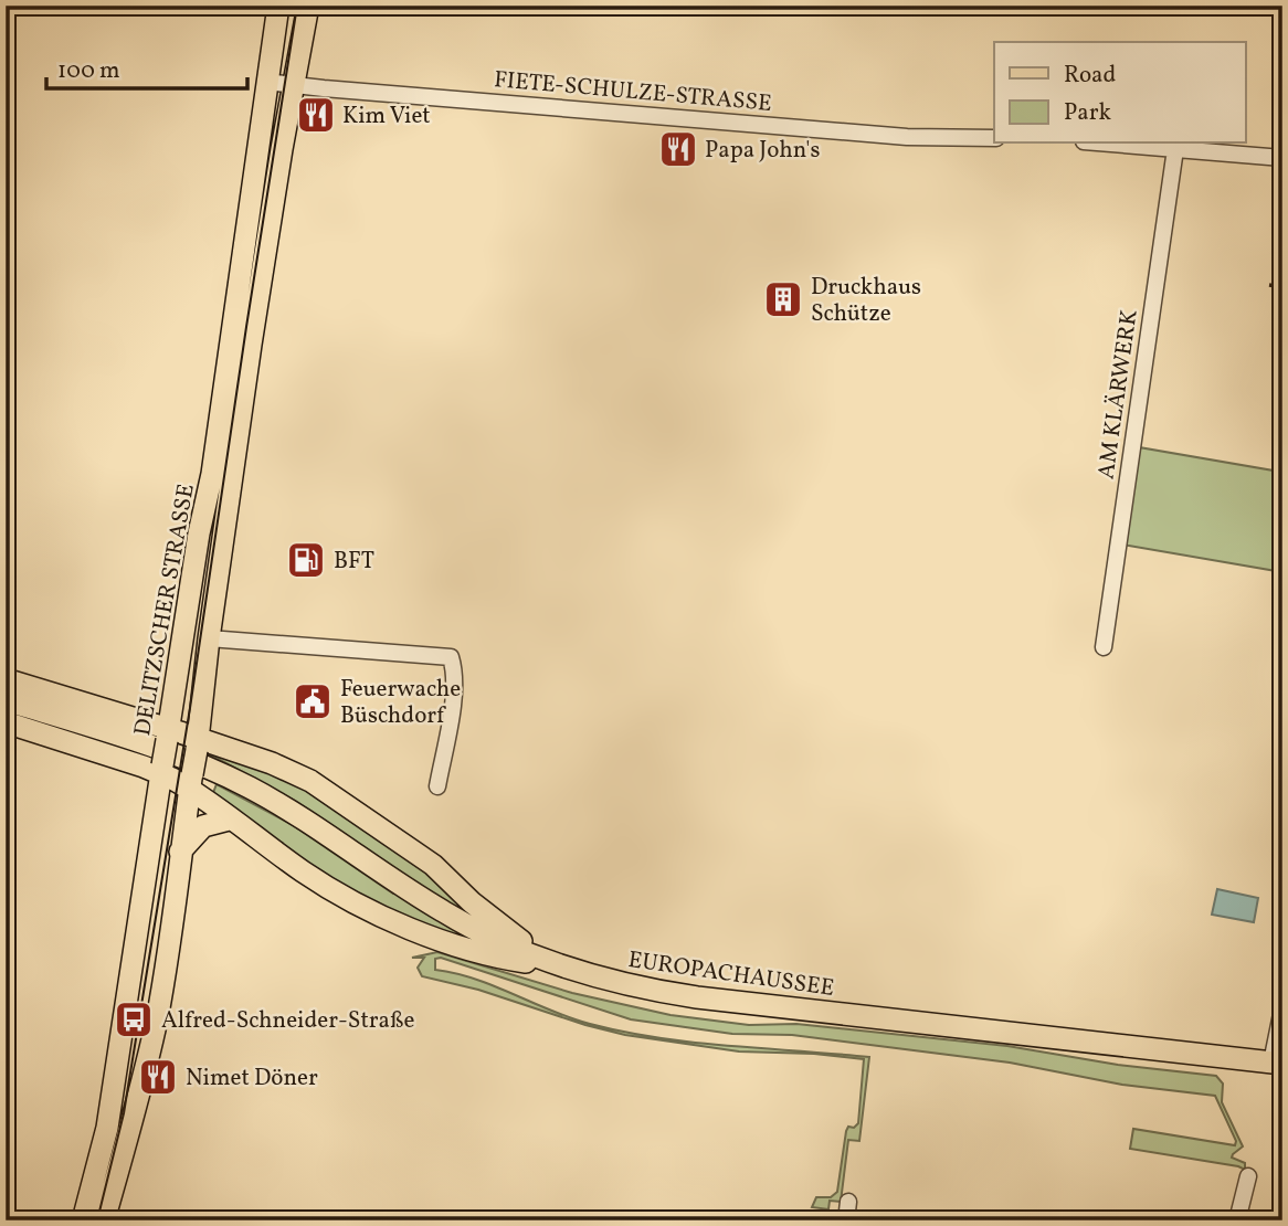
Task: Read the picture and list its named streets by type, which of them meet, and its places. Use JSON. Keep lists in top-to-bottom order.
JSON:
{
  "streets": {
    "main road": ["DELITZSCHER STRASSE", "EUROPACHAUSSEE"],
    "street": ["FIETE-SCHULZE-STRASSE", "AM KLÄRWERK"]
  },
  "crossings": [
    ["FIETE-SCHULZE-STRASSE", "DELITZSCHER STRASSE"]
  ],
  "places": {
    "restaurant": ["Kim Viet", "Papa John's", "Nimet Döner"],
    "building": ["Druckhaus Schütze"],
    "fuel station": ["BFT"],
    "public building": ["Feuerwache Büschdorf"],
    "bus stop": ["Alfred-Schneider-Straße"]
  },
  "legend": ["Road", "Park"],
  "scale_bar": "100 m"
}
